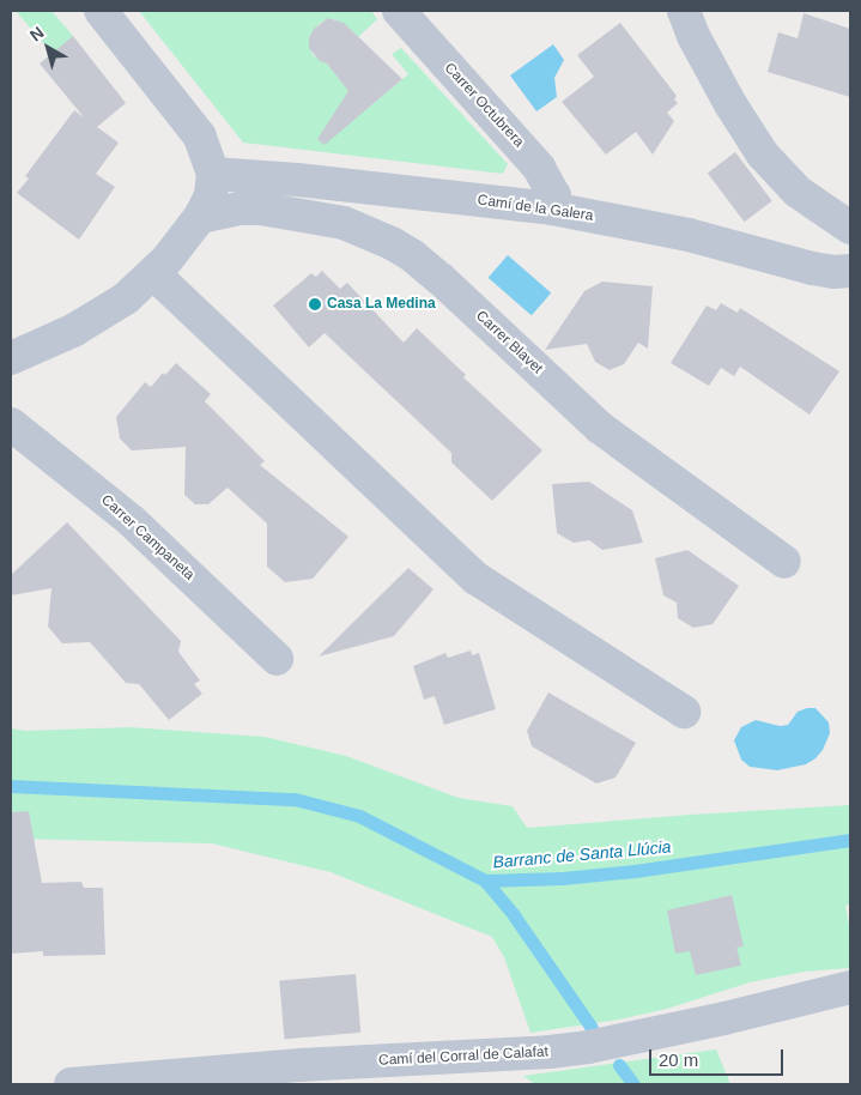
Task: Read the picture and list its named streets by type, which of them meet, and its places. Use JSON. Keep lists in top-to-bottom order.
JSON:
{
  "streets": {
    "street": [
      "Carrer Octubrera",
      "Camí de la Galera",
      "Carrer Blavet",
      "Carrer Campaneta",
      "Camí del Corral de Calafat"
    ]
  },
  "crossings": [
    ["Carrer Octubrera", "Camí de la Galera"]
  ],
  "water": ["Barranc de Santa Llúcia"],
  "places": ["Casa La Medina"],
  "scale_bar": "20 m",
  "north": "top left"
}
